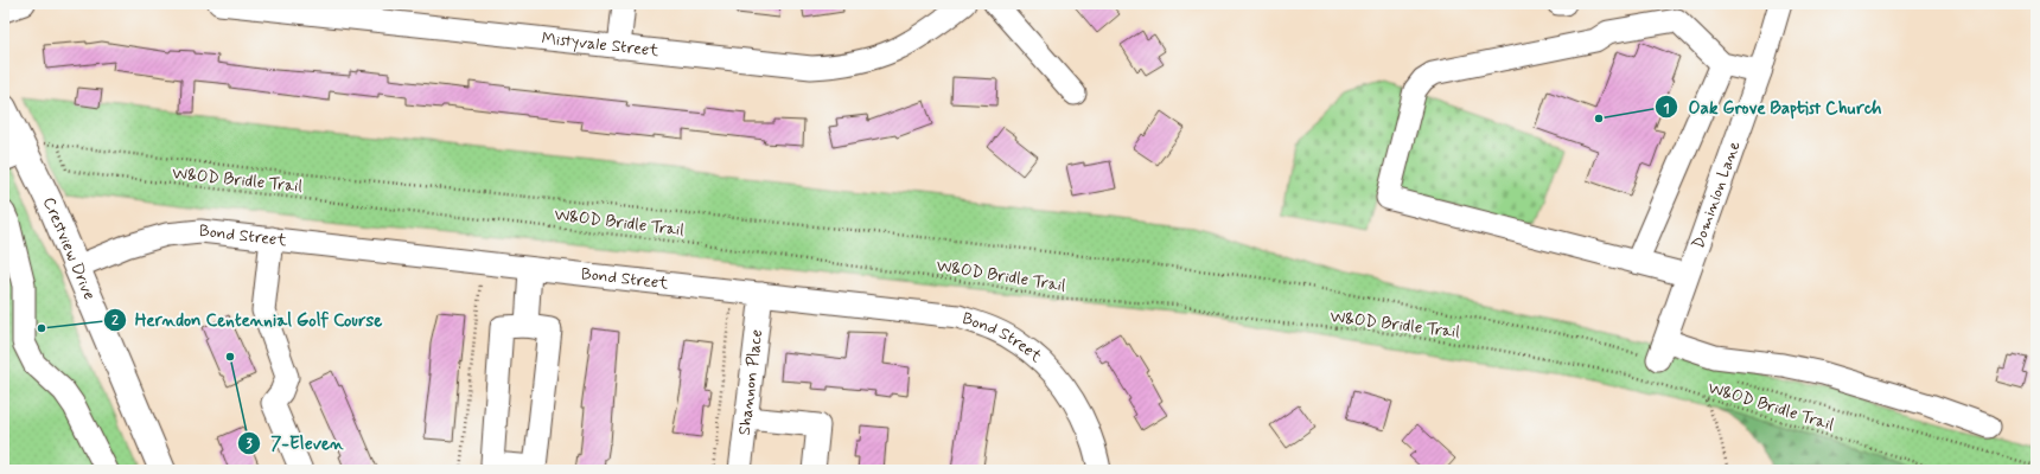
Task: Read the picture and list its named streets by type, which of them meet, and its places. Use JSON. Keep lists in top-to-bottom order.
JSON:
{
  "streets": {
    "main road": ["Crestview Drive"],
    "street": [
      "Mistyvale Street",
      "Dominion Lane",
      "Bond Street",
      "Shannon Place"
    ],
    "path": ["W&OD Bridle Trail"]
  },
  "crossings": [
    ["Bond Street", "Crestview Drive"],
    ["Bond Street", "Shannon Place"]
  ],
  "places": ["Oak Grove Baptist Church", "Herndon Centennial Golf Course", "7-Eleven"]
}
